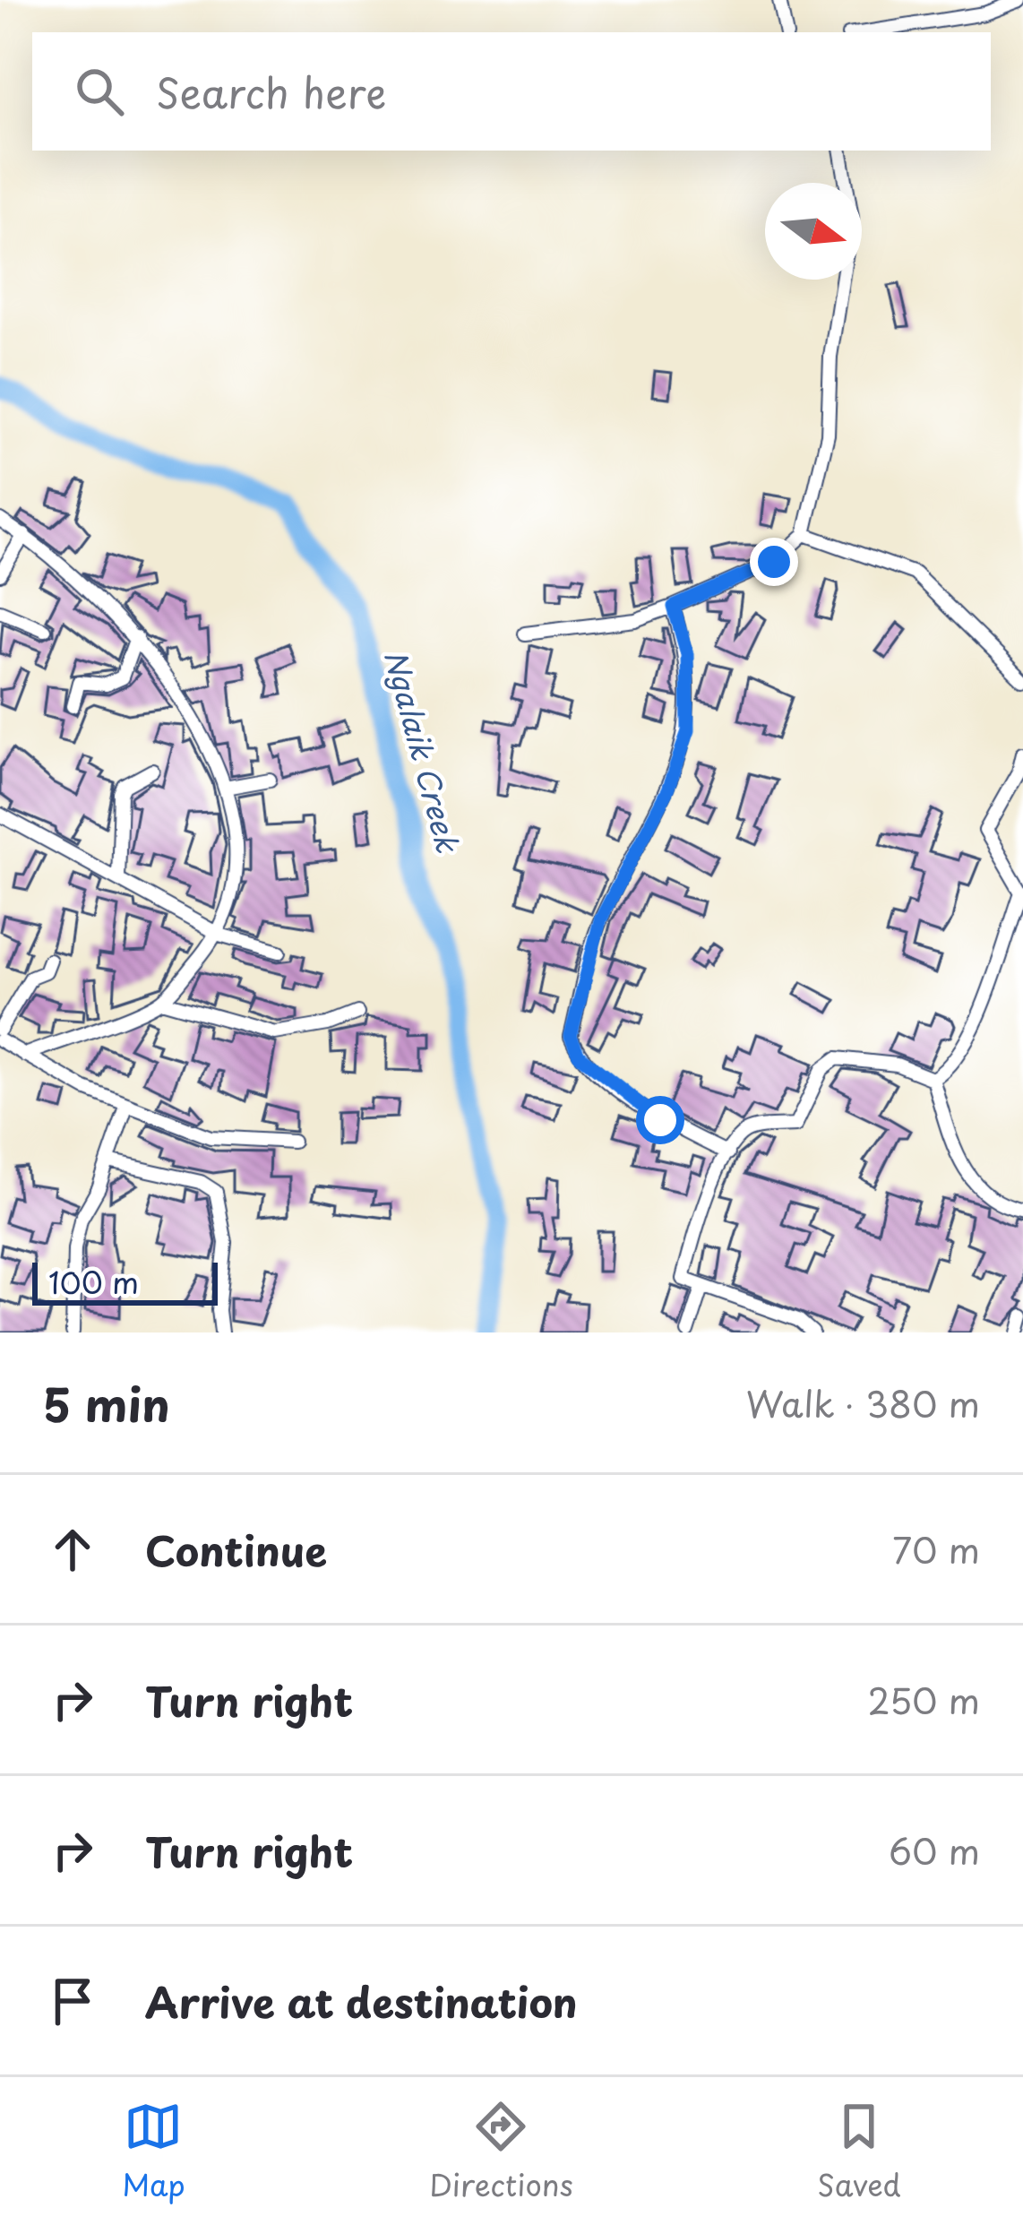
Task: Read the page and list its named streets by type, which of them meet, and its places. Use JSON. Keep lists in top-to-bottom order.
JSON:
{
  "water": ["Ngalaik Creek"],
  "scale_bar": "100 m",
  "north": "right",
  "page": {
    "search": "Search here",
    "scale": "100 m",
    "heading": ["5 min", "Walk · 380 m"],
    "list": [
      ["Continue", "70 m"],
      ["Turn right", "250 m"],
      ["Turn right", "60 m"],
      "Arrive at destination"
    ],
    "nav": ["Map", "Directions", "Saved"]
  }
}
